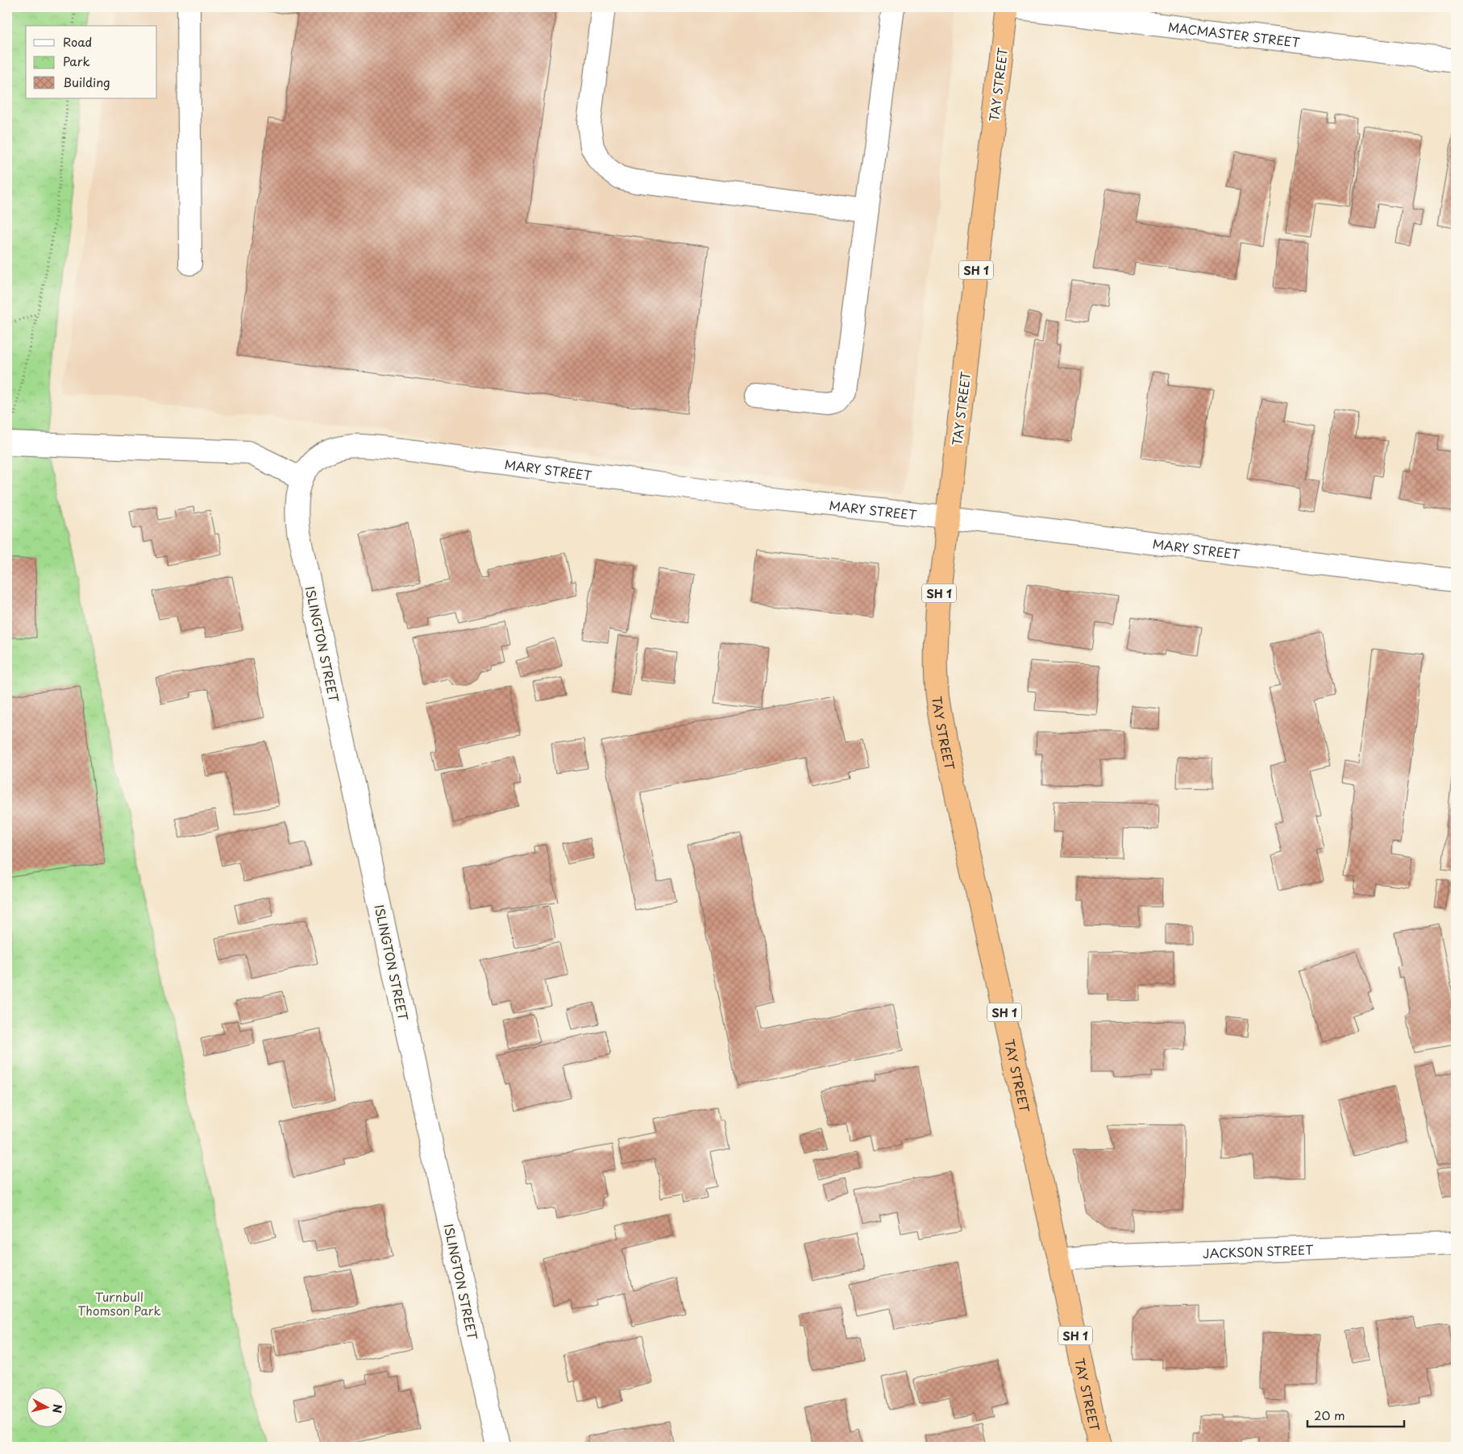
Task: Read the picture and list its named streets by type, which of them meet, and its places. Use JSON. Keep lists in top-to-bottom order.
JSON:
{
  "streets": {
    "highway": ["TAY STREET", "SH 1"],
    "street": [
      "MACMASTER STREET",
      "MARY STREET",
      "ISLINGTON STREET",
      "JACKSON STREET"
    ]
  },
  "crossings": [
    ["TAY STREET", "MARY STREET"],
    ["TAY STREET", "JACKSON STREET"],
    ["MARY STREET", "ISLINGTON STREET"]
  ],
  "parks": ["Turnbull Thomson Park"],
  "legend": ["Road", "Park", "Building"],
  "scale_bar": "20 m",
  "north": "right"
}
